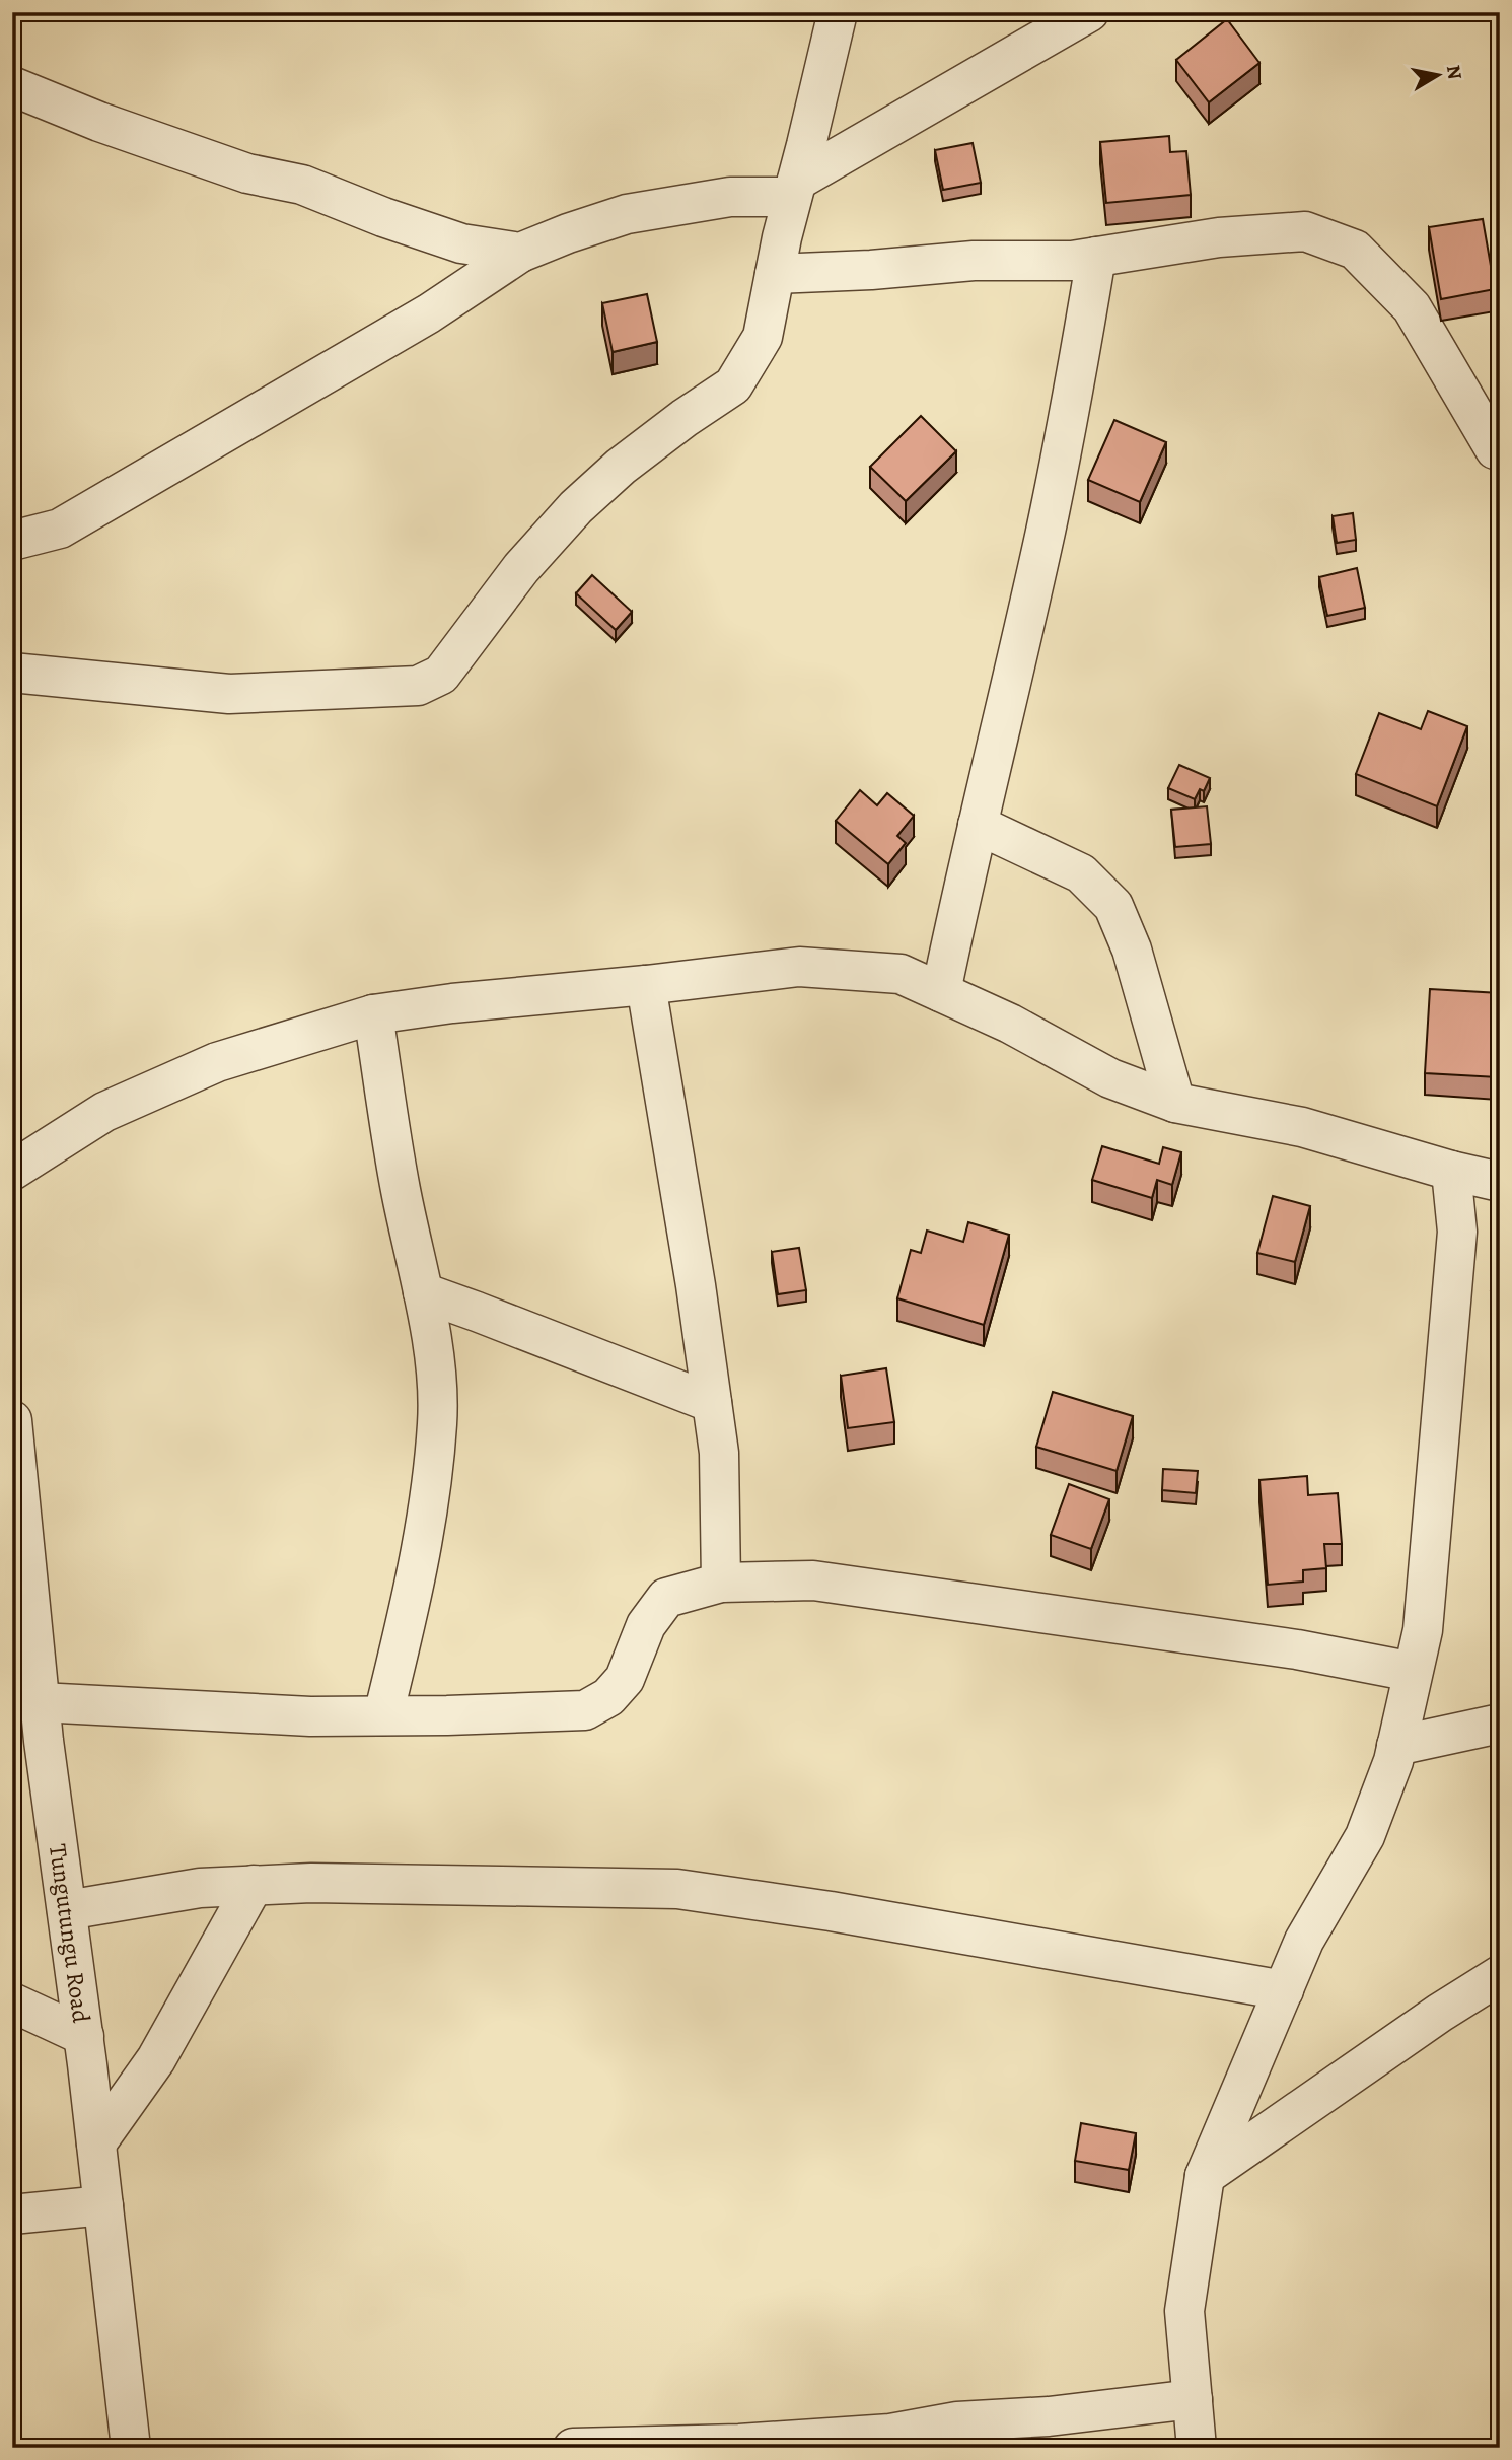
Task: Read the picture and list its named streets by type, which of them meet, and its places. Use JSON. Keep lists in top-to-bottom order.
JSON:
{
  "streets": {
    "street": ["Tungutungu Road"]
  },
  "north": "right"
}
